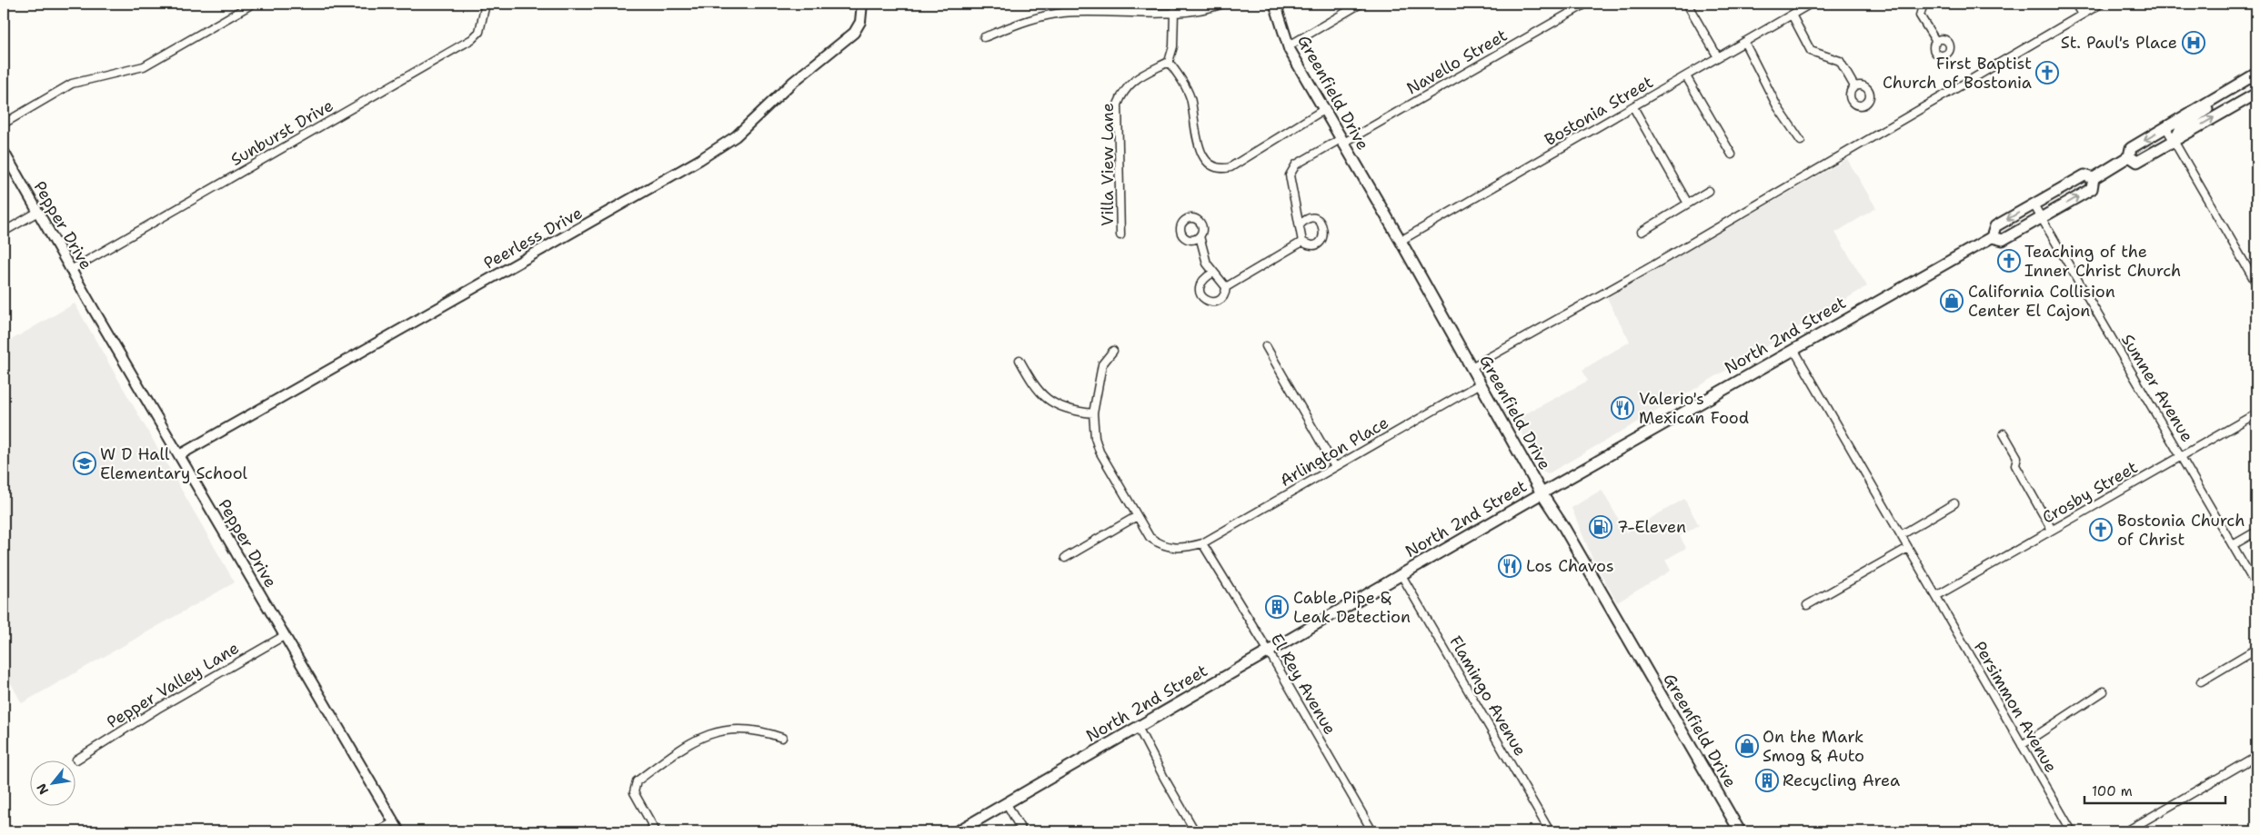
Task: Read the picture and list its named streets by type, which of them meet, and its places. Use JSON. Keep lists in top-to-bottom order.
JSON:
{
  "streets": {
    "main road": ["Greenfield Drive", "North 2nd Street"],
    "street": [
      "Navello Street",
      "Bostonia Street",
      "Sunburst Drive",
      "Villa View Lane",
      "Pepper Drive",
      "Peerless Drive",
      "Sumner Avenue",
      "Arlington Place",
      "Crosby Street",
      "El Rey Avenue",
      "Pepper Valley Lane",
      "Flamingo Avenue",
      "Persimmon Avenue"
    ]
  },
  "crossings": [
    ["Navello Street", "Greenfield Drive"],
    ["Greenfield Drive", "Bostonia Street"],
    ["Greenfield Drive", "North 2nd Street"],
    ["Greenfield Drive", "Arlington Place"],
    ["Sunburst Drive", "Pepper Drive"],
    ["Pepper Drive", "Peerless Drive"],
    ["Pepper Drive", "Pepper Valley Lane"],
    ["North 2nd Street", "Sumner Avenue"],
    ["North 2nd Street", "El Rey Avenue"],
    ["North 2nd Street", "Flamingo Avenue"],
    ["Sumner Avenue", "Crosby Street"],
    ["Arlington Place", "El Rey Avenue"],
    ["Crosby Street", "Persimmon Avenue"]
  ],
  "places": {
    "hospital": ["St. Paul's Place"],
    "church": ["First Baptist Church of Bostonia", "Teaching of the Inner Christ Church", "Bostonia Church of Christ"],
    "shop": ["California Collision Center El Cajon", "On the Mark Smog & Auto"],
    "restaurant": ["Valerio's Mexican Food", "Los Chavos"],
    "school or university": ["W D Hall Elementary School"],
    "fuel station": ["7-Eleven"],
    "building": ["Cable Pipe & Leak Detection", "Recycling Area"]
  },
  "scale_bar": "100 m",
  "north": "bottom left"
}
